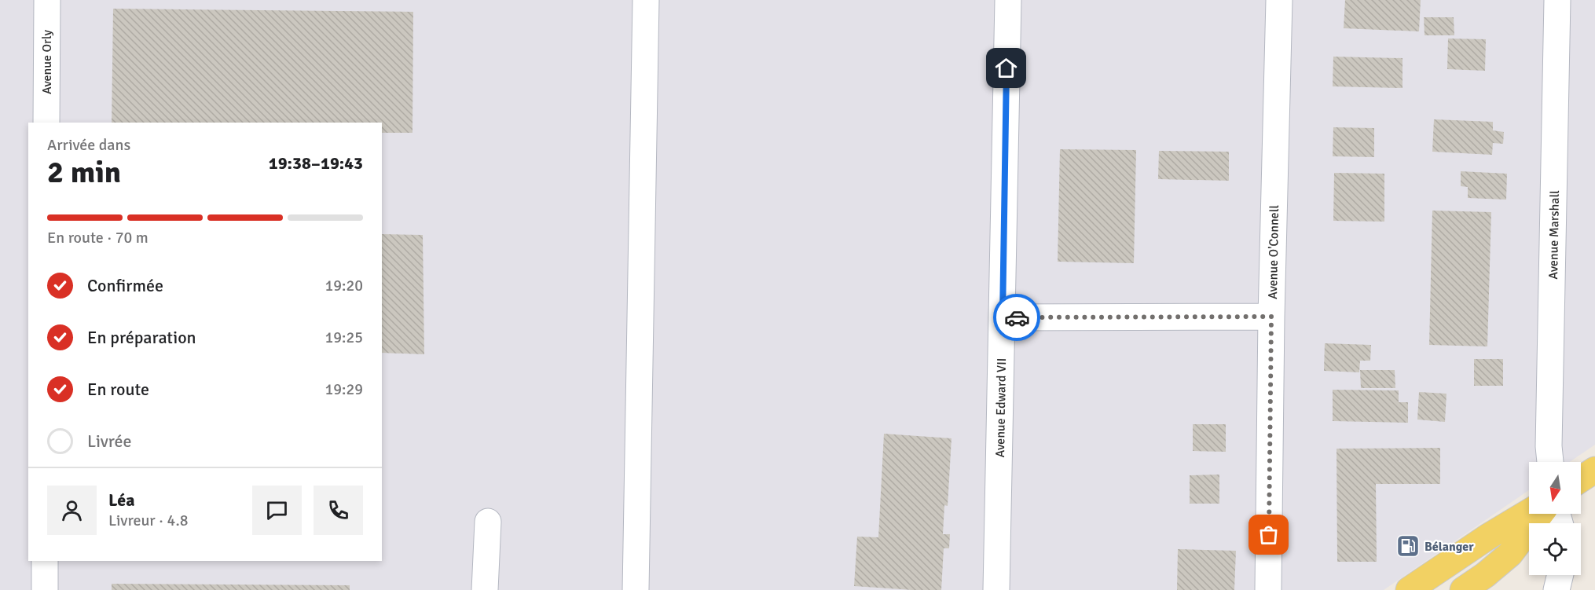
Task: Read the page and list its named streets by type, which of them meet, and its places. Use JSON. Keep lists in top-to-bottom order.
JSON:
{
  "streets": {
    "street": [
      "Avenue Orly",
      "Avenue Marshall",
      "Avenue O'Connell",
      "Avenue Edward VII"
    ]
  },
  "places": {
    "fuel station": ["Bélanger"]
  },
  "north": "bottom",
  "page": {
    "heading": ["2 min", "Arrivée dans", "19:38–19:43"],
    "panel": ["Léa", "Livreur · 4.8"],
    "bar": "En route · 70 m",
    "list": [
      ["Confirmée", "19:20"],
      ["En préparation", "19:25"],
      ["En route", "19:29"],
      "Livrée"
    ]
  }
}
